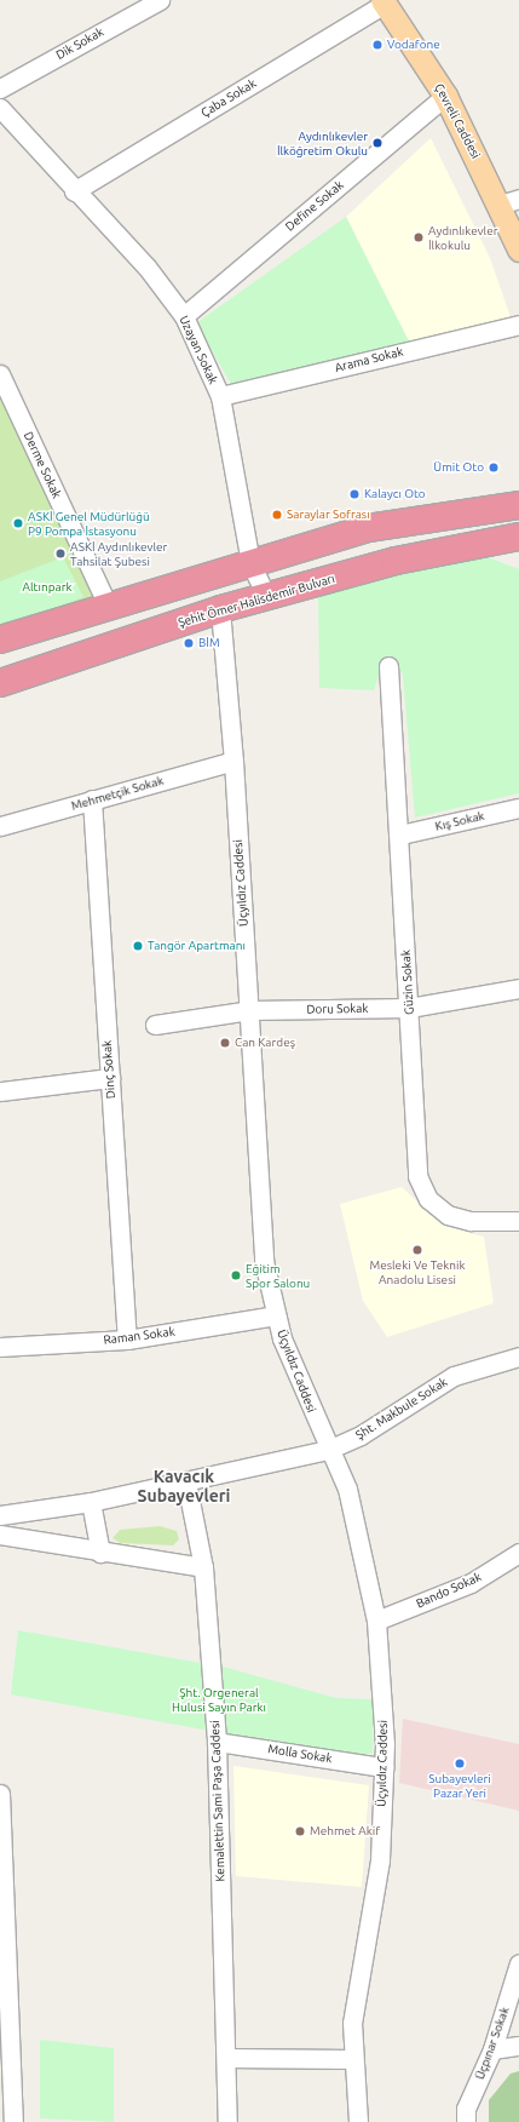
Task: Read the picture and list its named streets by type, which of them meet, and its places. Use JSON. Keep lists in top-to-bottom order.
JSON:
{
  "streets": {
    "highway": ["Şehit Ömer Halisdemir Bulvarı"],
    "main road": ["Çevreli Caddesi"],
    "street": [
      "Dik Sokak",
      "Çaba Sokak",
      "Define Sokak",
      "Uzayan Sokak",
      "Arama Sokak",
      "Derme Sokak",
      "Mehmetçik Sokak",
      "Kış Sokak",
      "Üçyıldız Caddesi",
      "Güzin Sokak",
      "Doru Sokak",
      "Dinç Sokak",
      "Raman Sokak",
      "Şht. Makbule Sokak",
      "Bando Sokak",
      "Molla Sokak",
      "Kemalettin Sami Paşa Caddesi",
      "Üçpınar Sokak"
    ]
  },
  "crossings": [
    ["Çaba Sokak", "Çevreli Caddesi"],
    ["Çaba Sokak", "Uzayan Sokak"],
    ["Çevreli Caddesi", "Define Sokak"],
    ["Define Sokak", "Uzayan Sokak"],
    ["Uzayan Sokak", "Arama Sokak"],
    ["Uzayan Sokak", "Şehit Ömer Halisdemir Bulvarı"],
    ["Şehit Ömer Halisdemir Bulvarı", "Üçyıldız Caddesi"],
    ["Mehmetçik Sokak", "Üçyıldız Caddesi"],
    ["Mehmetçik Sokak", "Dinç Sokak"],
    ["Kış Sokak", "Güzin Sokak"],
    ["Üçyıldız Caddesi", "Doru Sokak"],
    ["Üçyıldız Caddesi", "Raman Sokak"],
    ["Üçyıldız Caddesi", "Şht. Makbule Sokak"],
    ["Üçyıldız Caddesi", "Bando Sokak"],
    ["Üçyıldız Caddesi", "Molla Sokak"],
    ["Güzin Sokak", "Doru Sokak"],
    ["Dinç Sokak", "Raman Sokak"],
    ["Şht. Makbule Sokak", "Kemalettin Sami Paşa Caddesi"],
    ["Molla Sokak", "Kemalettin Sami Paşa Caddesi"]
  ],
  "districts": ["Kavacık Subayevleri"],
  "parks": ["Altınpark", "Şht. Orgeneral Hulusi Sayın Parkı"],
  "places": [
    "Vodafone",
    "Aydınlıkevler İlköğretim Okulu",
    "Aydınlıkevler İlkokulu",
    "Ümit Oto",
    "Kalaycı Oto",
    "Saraylar Sofrası",
    "ASKİ Genel Müdürlüğü P9 Pompa İstasyonu",
    "ASKİ Aydınlıkevler Tahsilat Şubesi",
    "BİM",
    "Tangör Apartmanı",
    "Can Kardeş",
    "Mesleki Ve Teknik Anadolu Lisesi",
    "Eğitim Spor Salonu",
    "Subayevleri Pazar Yeri",
    "Mehmet Akif"
  ]
}
